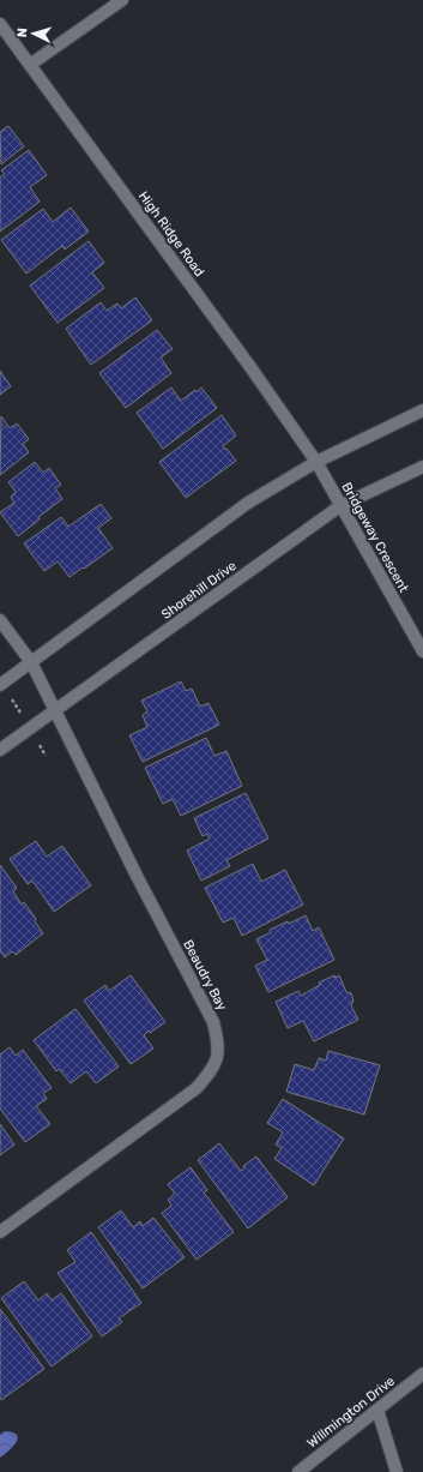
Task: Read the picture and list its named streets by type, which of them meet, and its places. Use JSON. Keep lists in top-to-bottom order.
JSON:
{
  "streets": {
    "street": [
      "High Ridge Road",
      "Bridgeway Crescent",
      "Shorehill Drive",
      "Beaudry Bay",
      "Willmington Drive"
    ]
  },
  "crossings": [
    ["High Ridge Road", "Bridgeway Crescent"],
    ["Bridgeway Crescent", "Shorehill Drive"],
    ["Shorehill Drive", "Beaudry Bay"]
  ],
  "north": "left"
}
